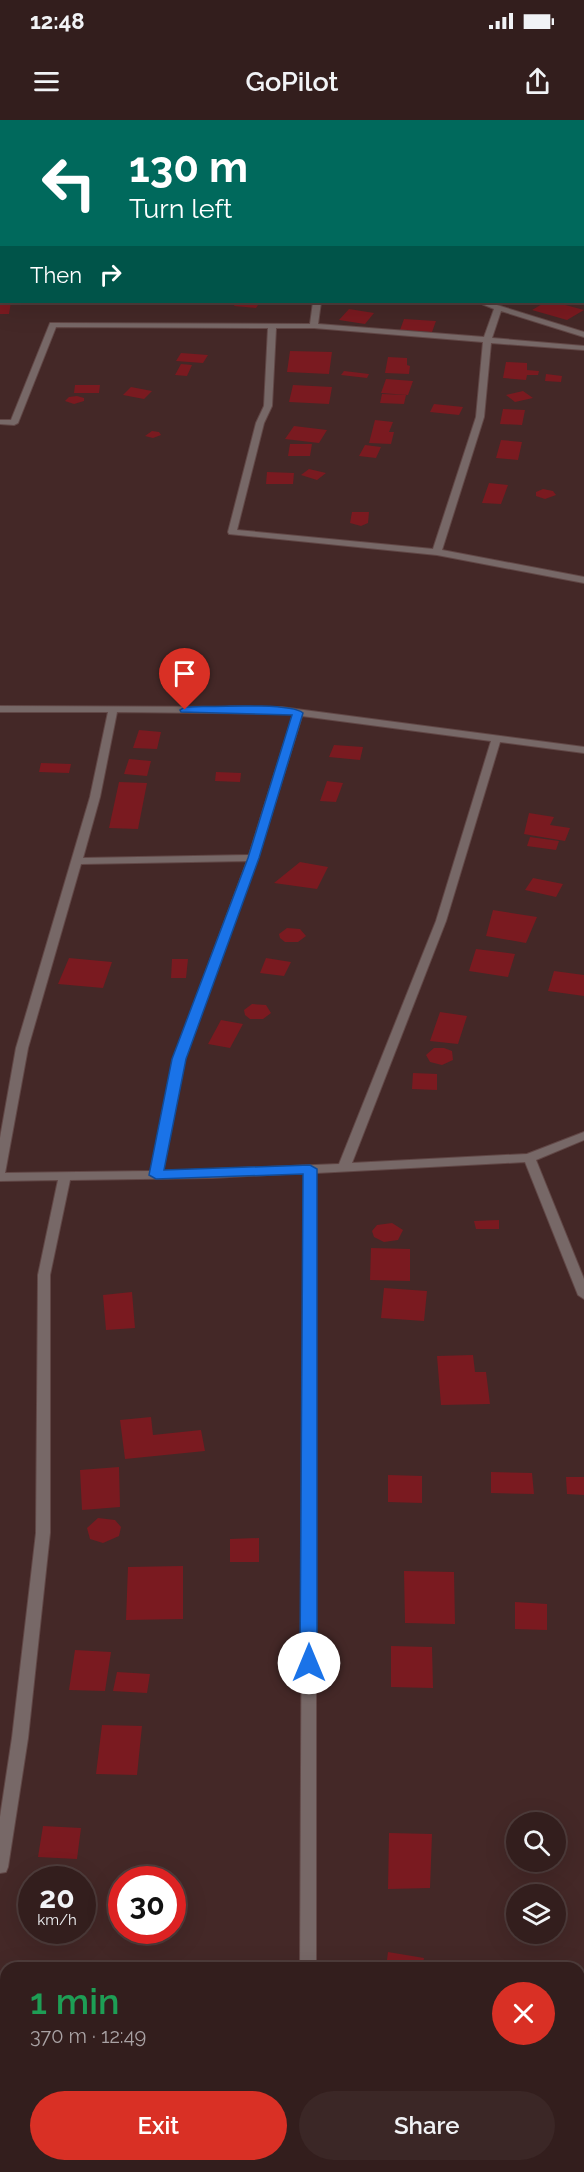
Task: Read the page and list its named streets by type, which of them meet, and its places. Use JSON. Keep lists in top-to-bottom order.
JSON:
{
  "page": {
    "status": "12:48",
    "header": "GoPilot",
    "turn": ["130 m", "Turn left"],
    "then": "Then",
    "speed": "20 km/h",
    "limit": "30",
    "heading": ["1 min", "370 m · 12:49"],
    "buttons": ["Exit", "Share"]
  }
}
